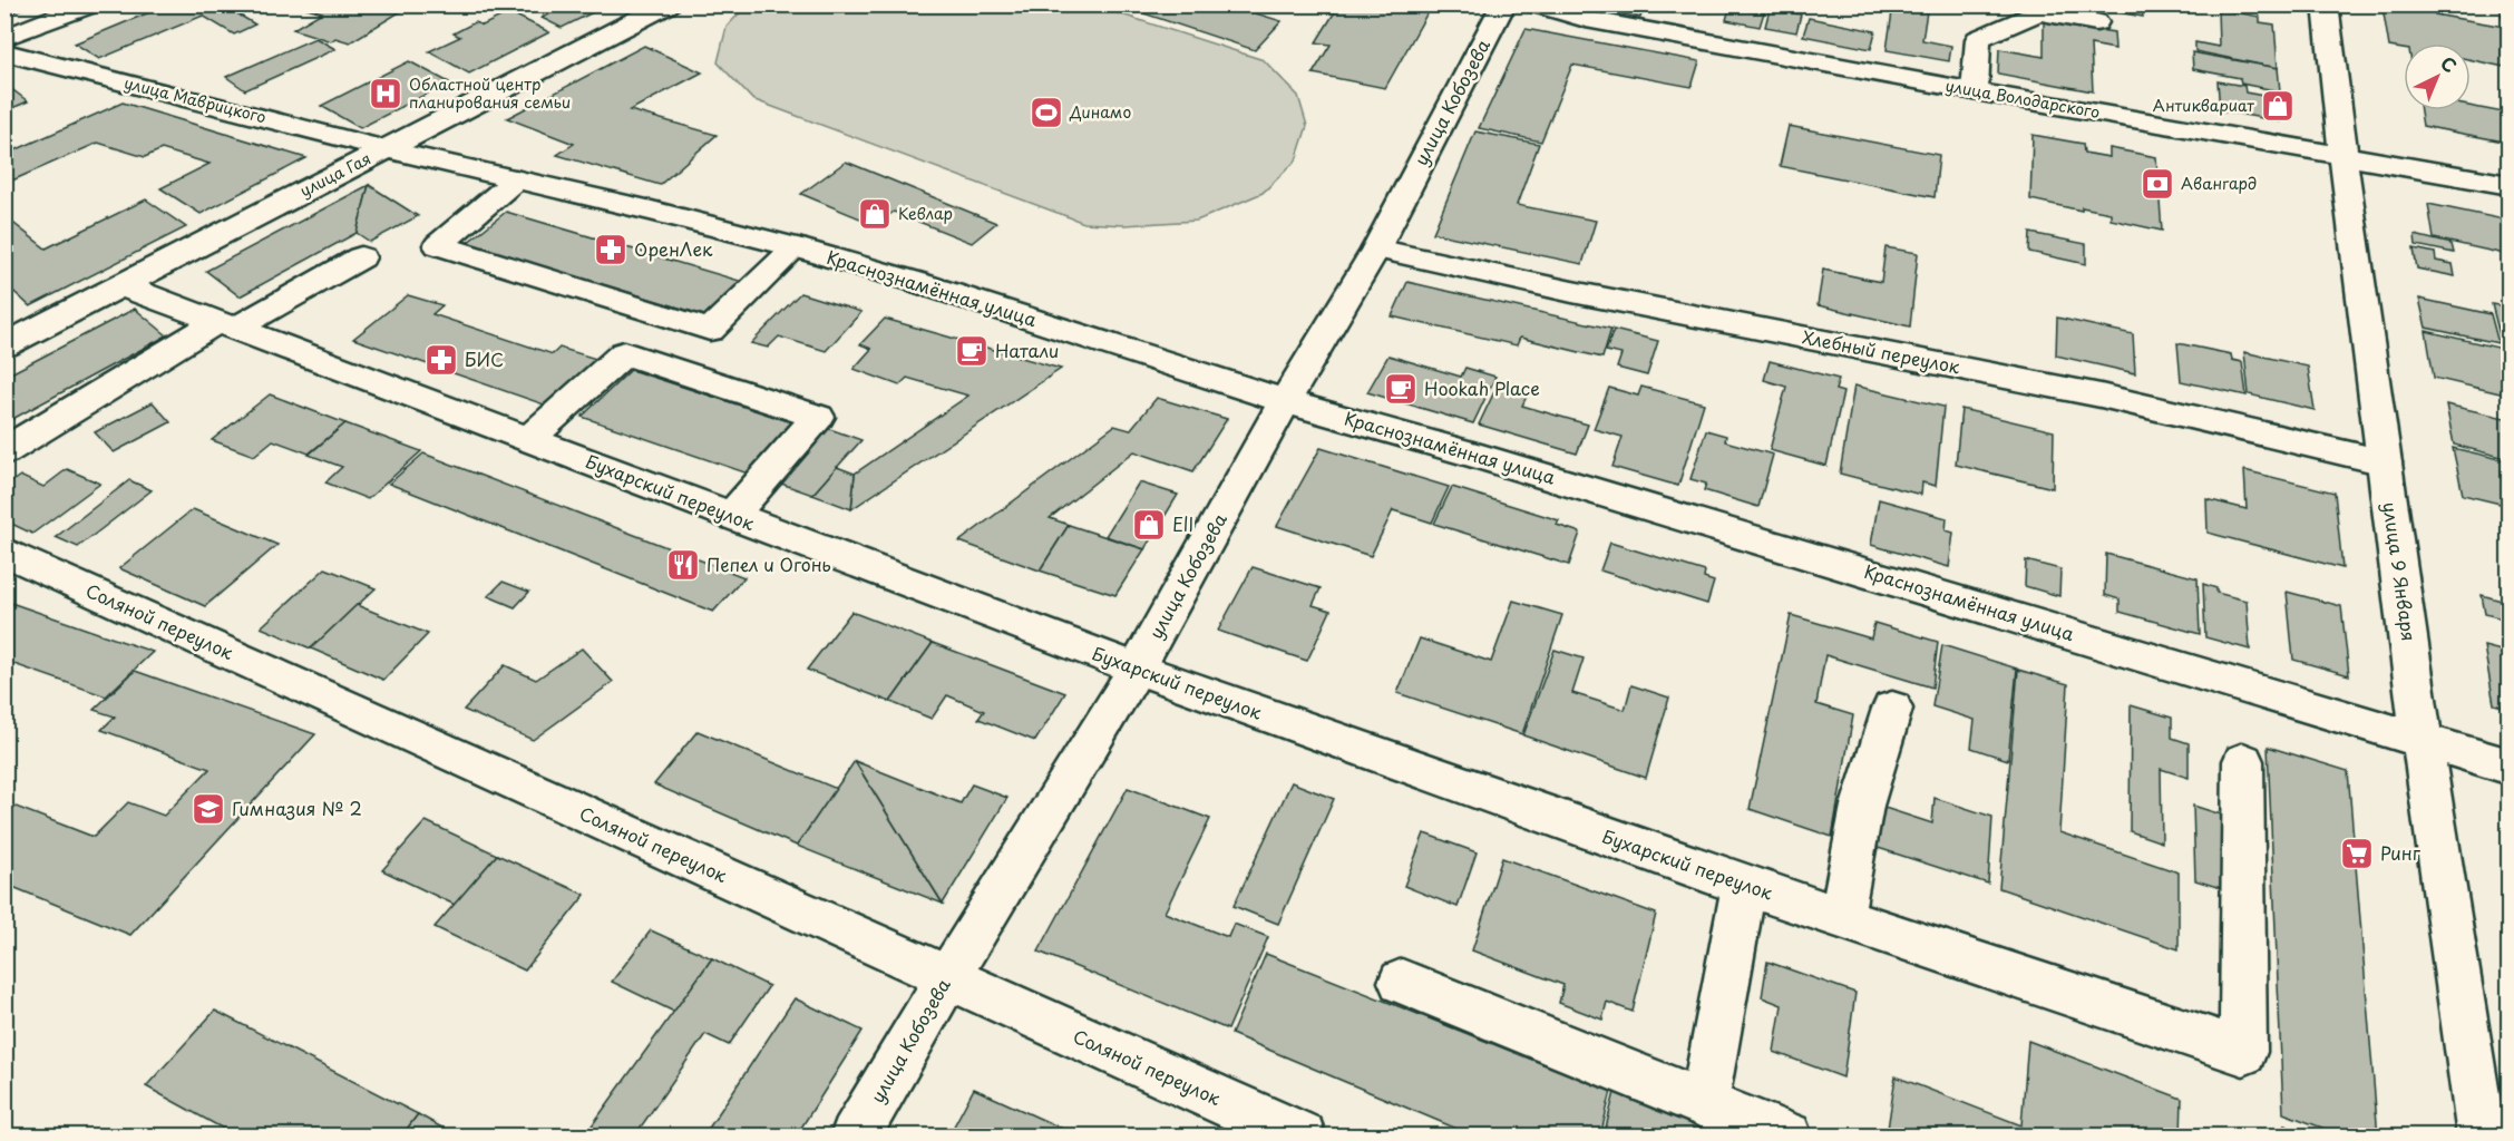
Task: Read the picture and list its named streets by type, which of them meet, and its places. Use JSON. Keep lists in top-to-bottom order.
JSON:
{
  "streets": {
    "main road": [
      "улица Володарского",
      "улица Маврицкого",
      "улица Кобозева",
      "улица Гая",
      "Краснознамённая улица",
      "Хлебный переулок",
      "Бухарский переулок",
      "улица 9 Января",
      "Соляной переулок"
    ]
  },
  "crossings": [
    ["улица Володарского", "улица 9 Января"],
    ["улица Маврицкого", "улица Гая"],
    ["улица Маврицкого", "Краснознамённая улица"],
    ["улица Кобозева", "Краснознамённая улица"],
    ["улица Кобозева", "Хлебный переулок"],
    ["улица Кобозева", "Бухарский переулок"],
    ["улица Кобозева", "Соляной переулок"],
    ["улица Гая", "Краснознамённая улица"],
    ["улица Гая", "Бухарский переулок"],
    ["Краснознамённая улица", "улица 9 Января"],
    ["Хлебный переулок", "улица 9 Января"]
  ],
  "places": {
    "hospital": ["Областной центр планирования семьи"],
    "shop": ["Антиквариат", "Кевлар", "Ell"],
    "sports": ["Динамо"],
    "bank": ["Авангард"],
    "pharmacy": ["ОренЛек", "БИС"],
    "cafe": ["Натали", "Hookah Place"],
    "restaurant": ["Пепел и Огонь"],
    "school or university": ["Гимназия № 2"],
    "supermarket": ["Ринг"]
  },
  "north": "top right"
}
